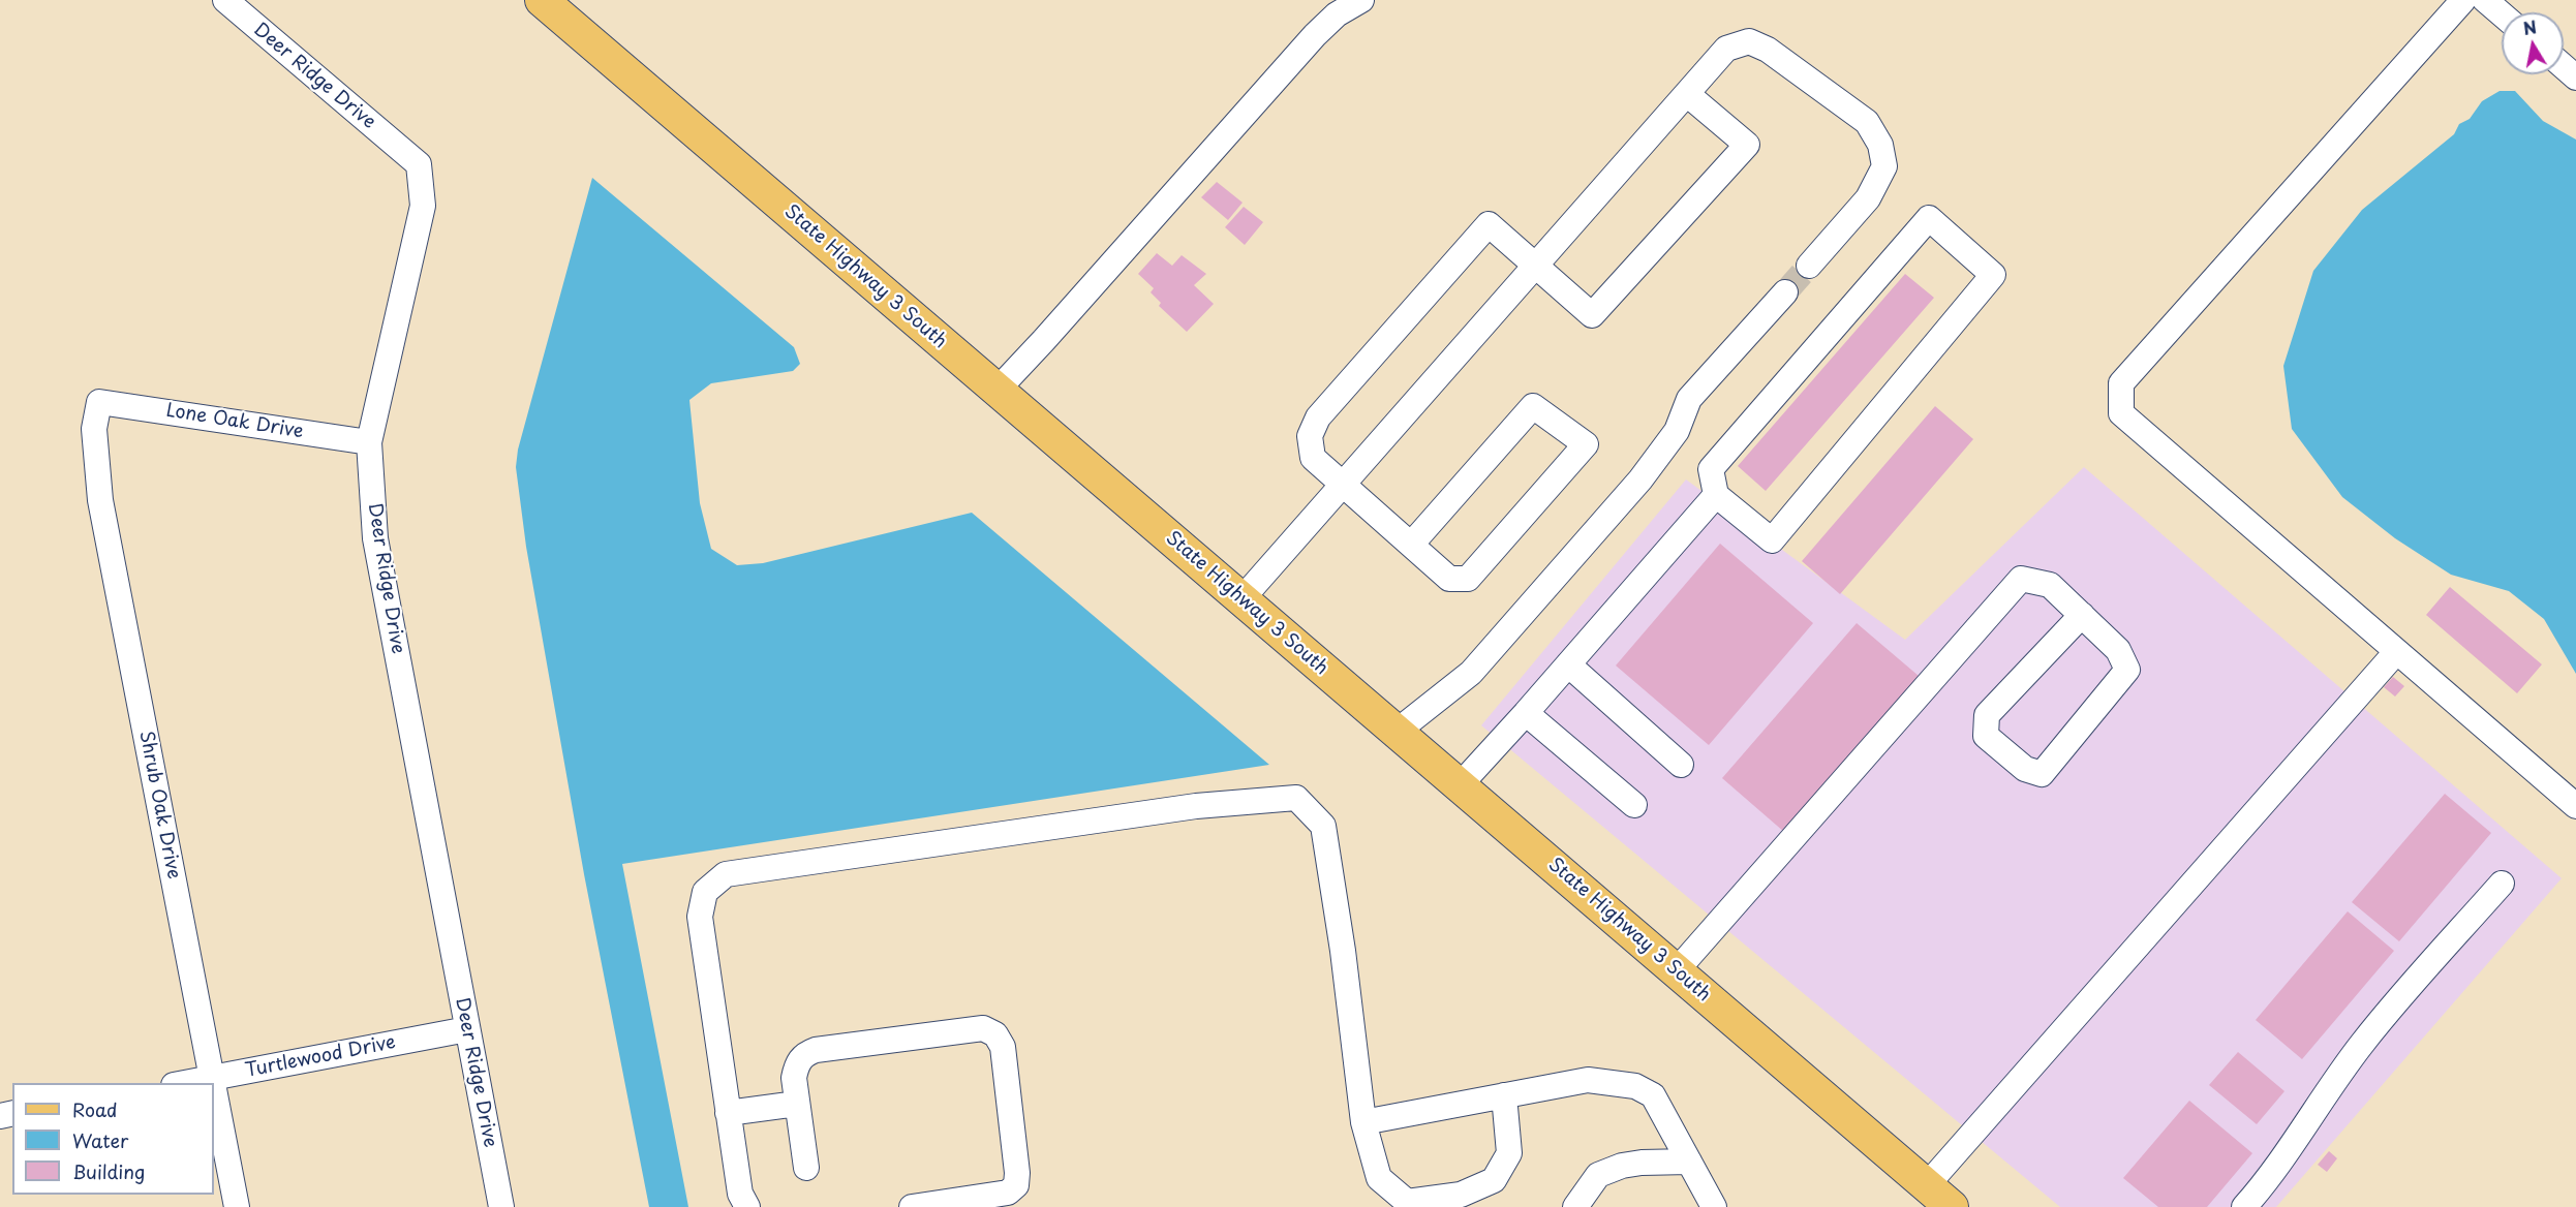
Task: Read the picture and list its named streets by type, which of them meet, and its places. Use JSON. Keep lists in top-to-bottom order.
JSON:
{
  "streets": {
    "main road": ["State Highway 3 South"],
    "street": [
      "Deer Ridge Drive",
      "Lone Oak Drive",
      "Shrub Oak Drive",
      "Turtlewood Drive"
    ]
  },
  "crossings": [
    ["Deer Ridge Drive", "Lone Oak Drive"],
    ["Deer Ridge Drive", "Turtlewood Drive"],
    ["Lone Oak Drive", "Shrub Oak Drive"],
    ["Shrub Oak Drive", "Turtlewood Drive"]
  ],
  "legend": ["Road", "Water", "Building"],
  "north": "top"
}
